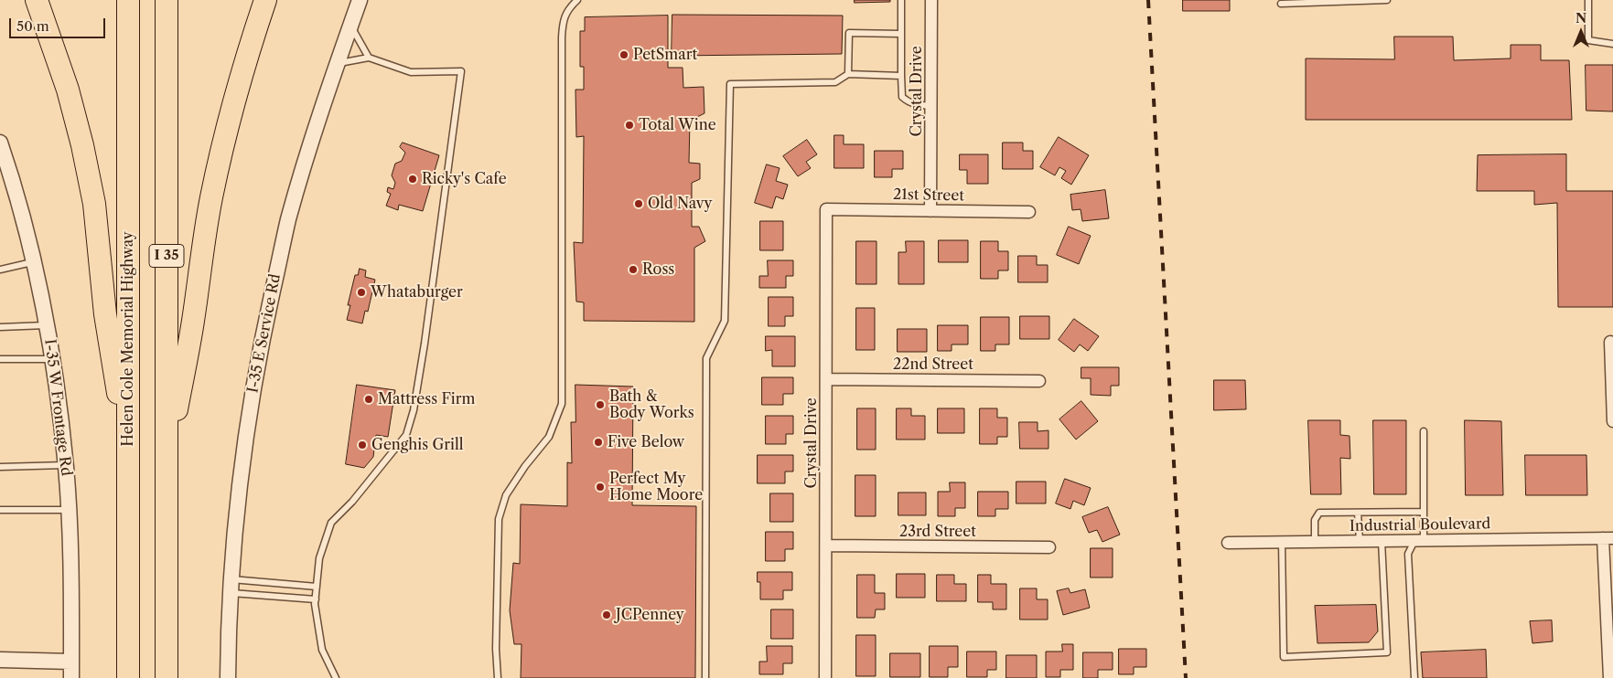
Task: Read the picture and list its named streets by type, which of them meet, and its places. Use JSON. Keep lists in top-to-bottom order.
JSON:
{
  "streets": {
    "highway": ["I 35", "Helen Cole Memorial Highway"],
    "street": [
      "Crystal Drive",
      "21st Street",
      "I-35 E Service Rd",
      "22nd Street",
      "I-35 W Frontage Rd",
      "Industrial Boulevard",
      "23rd Street"
    ]
  },
  "crossings": [
    ["Crystal Drive", "21st Street"],
    ["Crystal Drive", "22nd Street"],
    ["Crystal Drive", "23rd Street"]
  ],
  "places": [
    "PetSmart",
    "Total Wine",
    "Ricky's Cafe",
    "Old Navy",
    "Ross",
    "Whataburger",
    "Mattress Firm",
    "Bath & Body Works",
    "Five Below",
    "Genghis Grill",
    "Perfect My Home Moore",
    "JCPenney"
  ],
  "scale_bar": "50 m",
  "north": "top"
}
